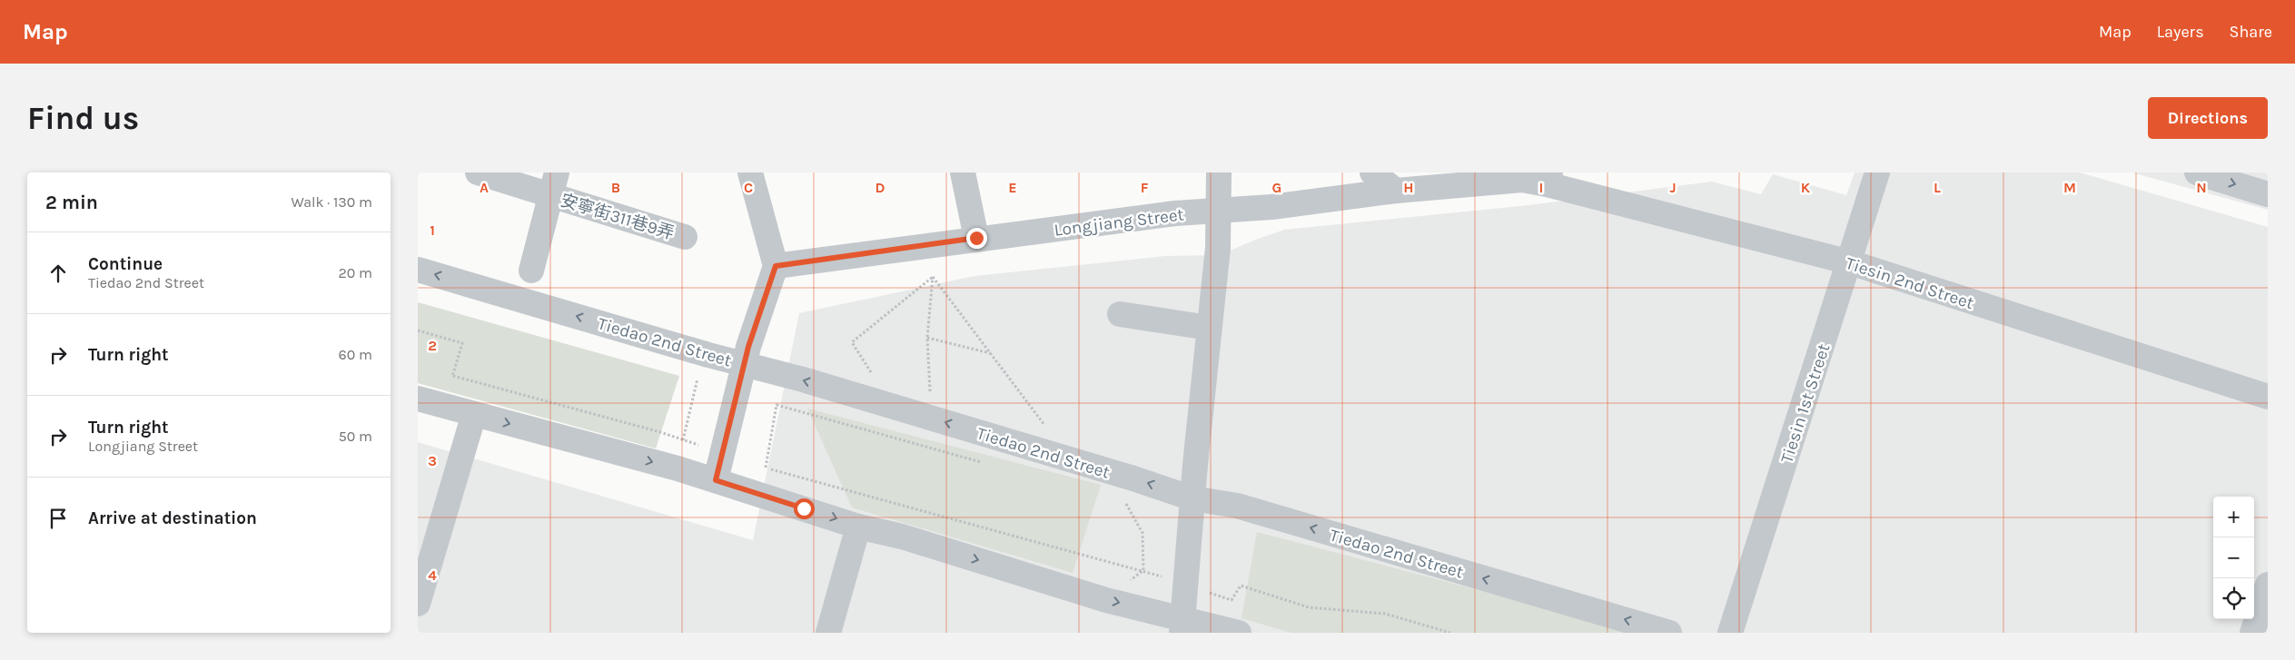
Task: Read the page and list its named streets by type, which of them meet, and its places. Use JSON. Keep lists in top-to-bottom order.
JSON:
{
  "streets": {
    "street": [
      "安寧街311巷9弄",
      "Longjiang Street",
      "Tiesin 2nd Street",
      "Tiedao 2nd Street",
      "Tiesin 1st Street"
    ]
  },
  "crossings": [
    ["Longjiang Street", "Tiesin 2nd Street"],
    ["Tiesin 2nd Street", "Tiesin 1st Street"]
  ],
  "page": {
    "header": "Map",
    "nav": ["Map", "Layers", "Share"],
    "buttons": "Directions",
    "title": "Find us",
    "heading": ["2 min", "Walk · 130 m"],
    "list": [
      ["Continue", "Tiedao 2nd Street", "20 m"],
      ["Turn right", "60 m"],
      ["Turn right", "Longjiang Street", "50 m"],
      "Arrive at destination"
    ],
    "map_buttons": ["+", "−"]
  },
  "grid": {
    "columns": [
      "A",
      "B",
      "C",
      "D",
      "E",
      "F",
      "G",
      "H",
      "I",
      "J",
      "K",
      "L",
      "M",
      "N"
    ],
    "rows": [
      "1",
      "2",
      "3",
      "4"
    ]
  }
}
